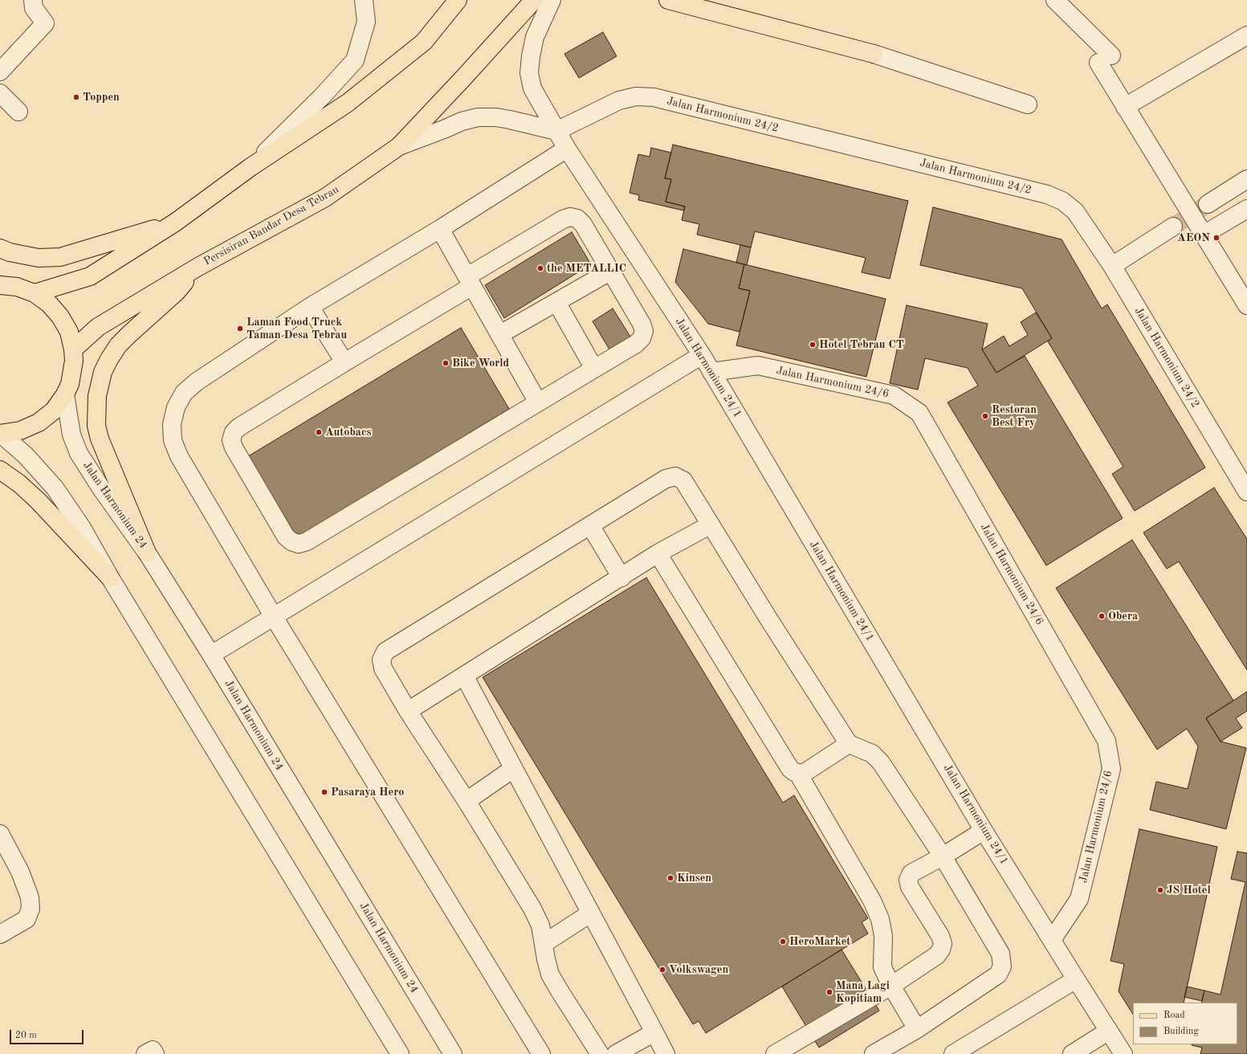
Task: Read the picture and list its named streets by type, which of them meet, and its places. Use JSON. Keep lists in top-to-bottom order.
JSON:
{
  "streets": {
    "main road": ["Persisiran Bandar Desa Tebrau"],
    "street": [
      "Jalan Harmonium 24/2",
      "Jalan Harmonium 24/1",
      "Jalan Harmonium 24/6",
      "Jalan Harmonium 24"
    ]
  },
  "crossings": [
    ["Jalan Harmonium 24/2", "Jalan Harmonium 24/1"],
    ["Jalan Harmonium 24/1", "Jalan Harmonium 24/6"]
  ],
  "places": [
    "Toppen",
    "AEON",
    "the METALLIC",
    "Laman Food Truck Taman Desa Tebrau",
    "Hotel Tebrau CT",
    "Bike World",
    "Restoran Best Fry",
    "Autobacs",
    "Obera",
    "Pasaraya Hero",
    "Kinsen",
    "JS Hotel",
    "HeroMarket",
    "Volkswagen",
    "Mana Lagi Kopitiam"
  ],
  "legend": ["Road", "Building"],
  "scale_bar": "20 m"
}
